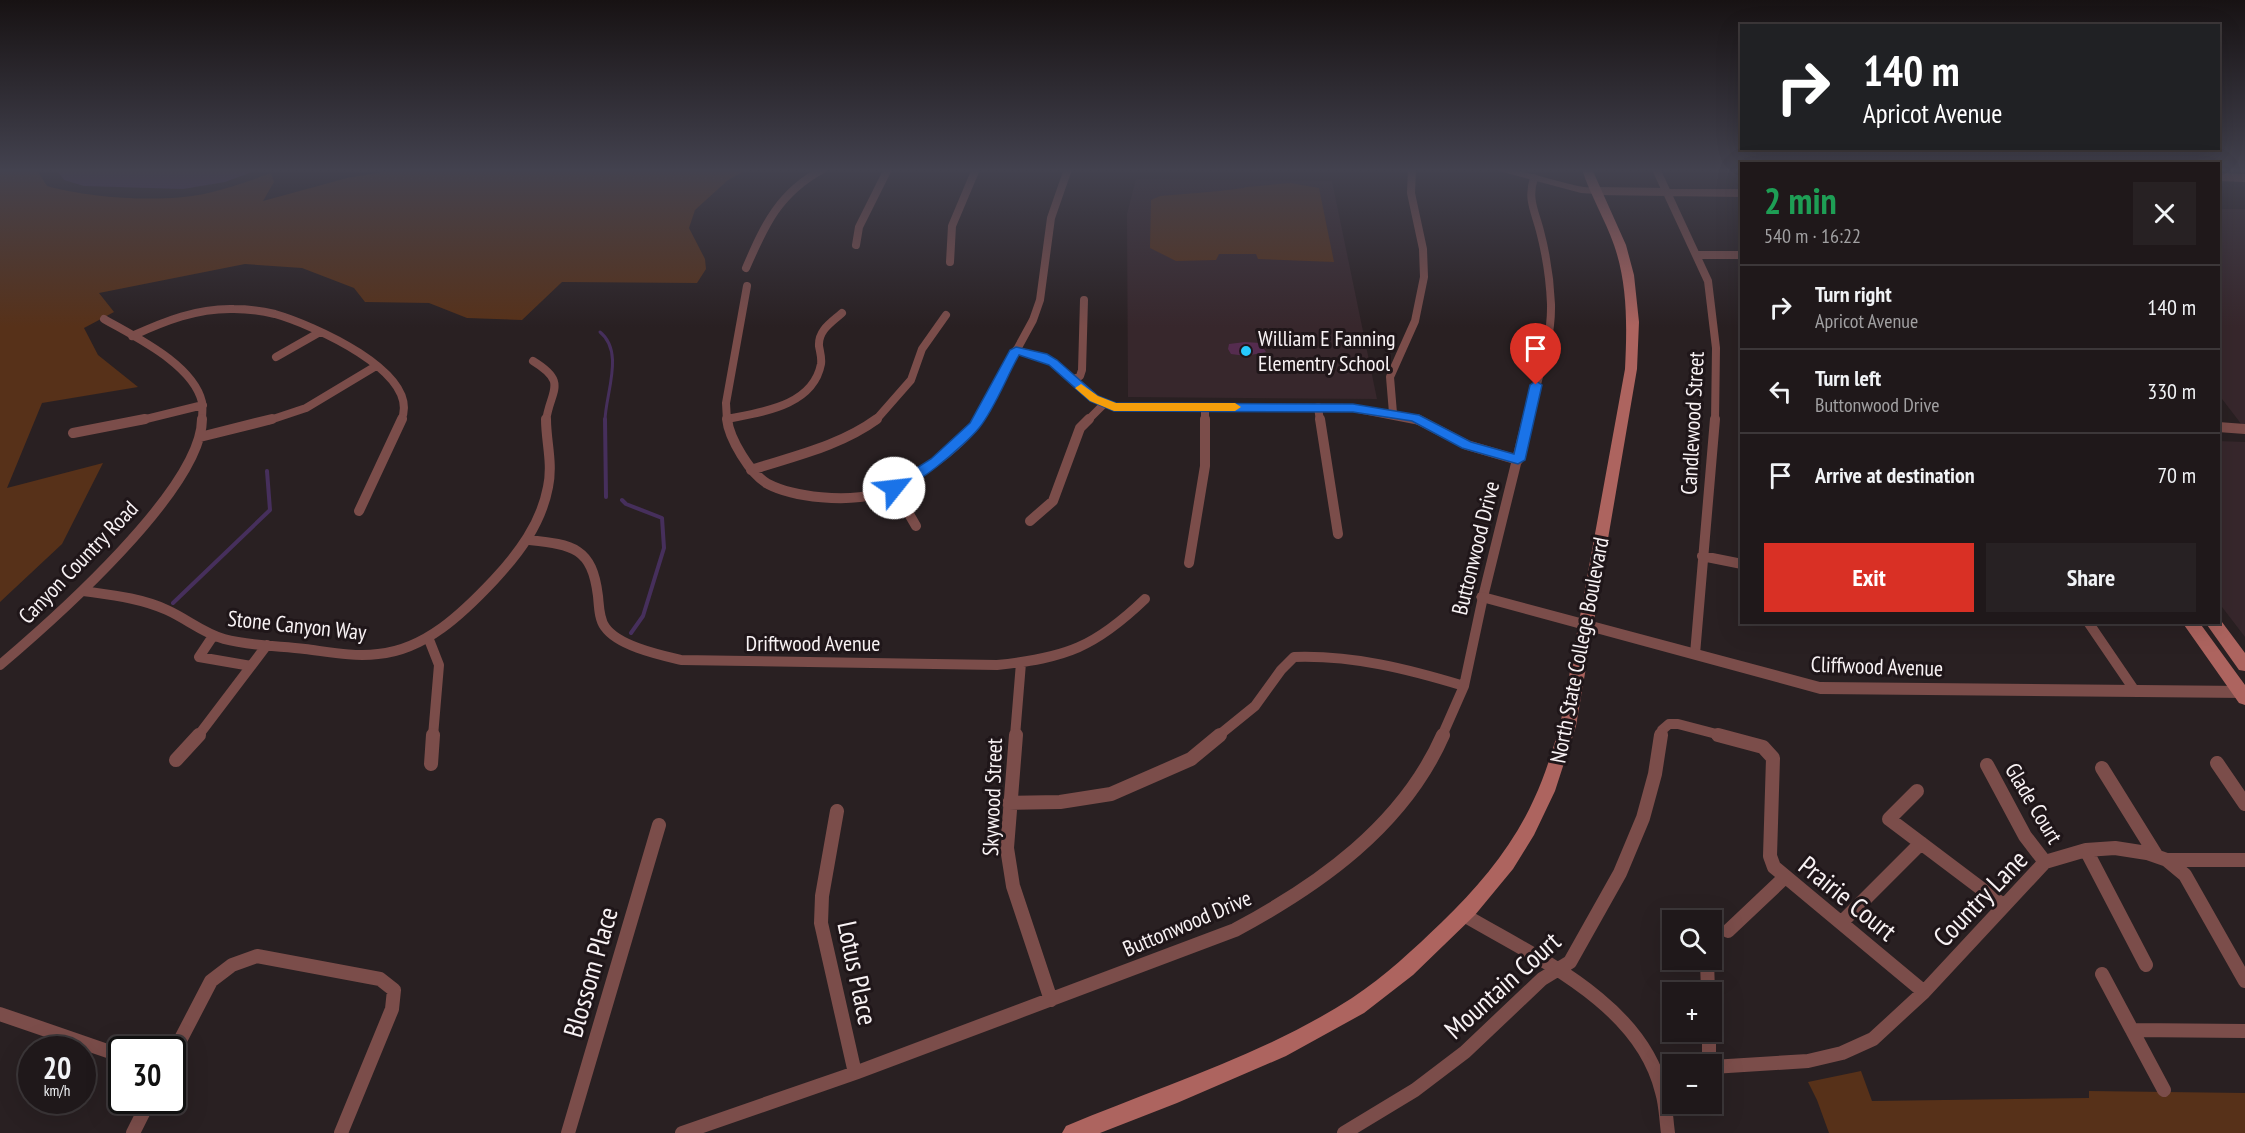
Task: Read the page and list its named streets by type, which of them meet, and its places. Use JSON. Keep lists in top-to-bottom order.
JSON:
{
  "streets": {
    "main road": ["North State College Boulevard"],
    "street": [
      "Candlewood Street",
      "Buttonwood Drive",
      "Canyon Country Road",
      "Stone Canyon Way",
      "Driftwood Avenue",
      "Cliffwood Avenue",
      "Skywood Street",
      "Glade Court",
      "Prairie Court",
      "Country Lane",
      "Blossom Place",
      "Lotus Place",
      "Mountain Court"
    ]
  },
  "crossings": [
    ["Candlewood Street", "Cliffwood Avenue"],
    ["Buttonwood Drive", "Cliffwood Avenue"],
    ["Buttonwood Drive", "Skywood Street"],
    ["Buttonwood Drive", "Lotus Place"],
    ["Canyon Country Road", "Stone Canyon Way"],
    ["Stone Canyon Way", "Driftwood Avenue"],
    ["Driftwood Avenue", "Skywood Street"],
    ["North State College Boulevard", "Cliffwood Avenue"],
    ["Glade Court", "Country Lane"],
    ["Prairie Court", "Country Lane"],
    ["Prairie Court", "Mountain Court"]
  ],
  "places": ["William E Fanning Elementry School"],
  "page": {
    "turn": ["140 m", "Apricot Avenue"],
    "heading": ["2 min", "540 m · 16:22"],
    "list": [
      {
        "name": "Turn right",
        "note": "Apricot Avenue",
        "value": "140 m"
      },
      {
        "name": "Turn left",
        "note": "Buttonwood Drive",
        "value": "330 m"
      },
      {
        "name": "Arrive at destination",
        "value": "70 m"
      }
    ],
    "buttons": ["Exit", "Share"],
    "map_buttons": ["+", "−"],
    "speed": "20 km/h",
    "limit": "30"
  }
}
